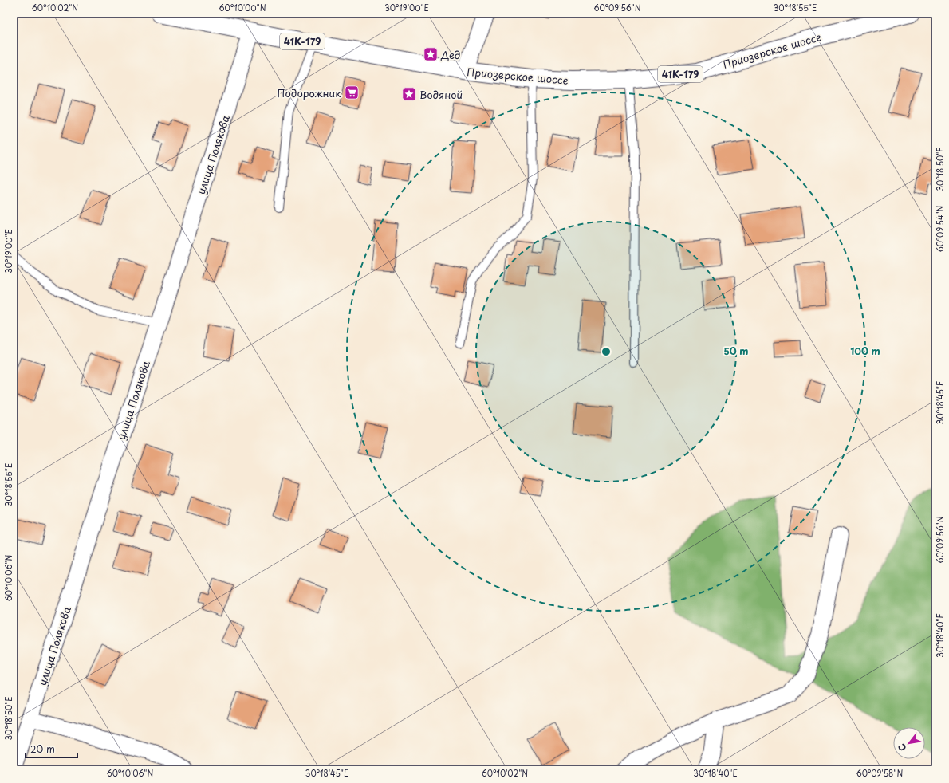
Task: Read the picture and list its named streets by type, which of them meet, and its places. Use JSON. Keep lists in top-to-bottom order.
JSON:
{
  "streets": {
    "main road": ["41К-179", "Приозерское шоссе"],
    "street": ["улица Полякова"]
  },
  "crossings": [
    ["Приозерское шоссе", "улица Полякова"]
  ],
  "places": {
    "place": ["Дед", "Водяной"],
    "supermarket": ["Подорожник"]
  },
  "scale_bar": "20 m",
  "north": "bottom left",
  "coordinates": [
    "60°10'02\"N",
    "60°10'00\"N",
    "30°19'00\"E",
    "60°09'56\"N",
    "30°18'55\"E",
    "30°18'50\"E",
    "60°09'54\"N",
    "30°18'45\"E",
    "60°10'06\"N",
    "30°18'40\"E",
    "60°09'58\"N"
  ],
  "rings": ["50 m", "100 m"]
}
